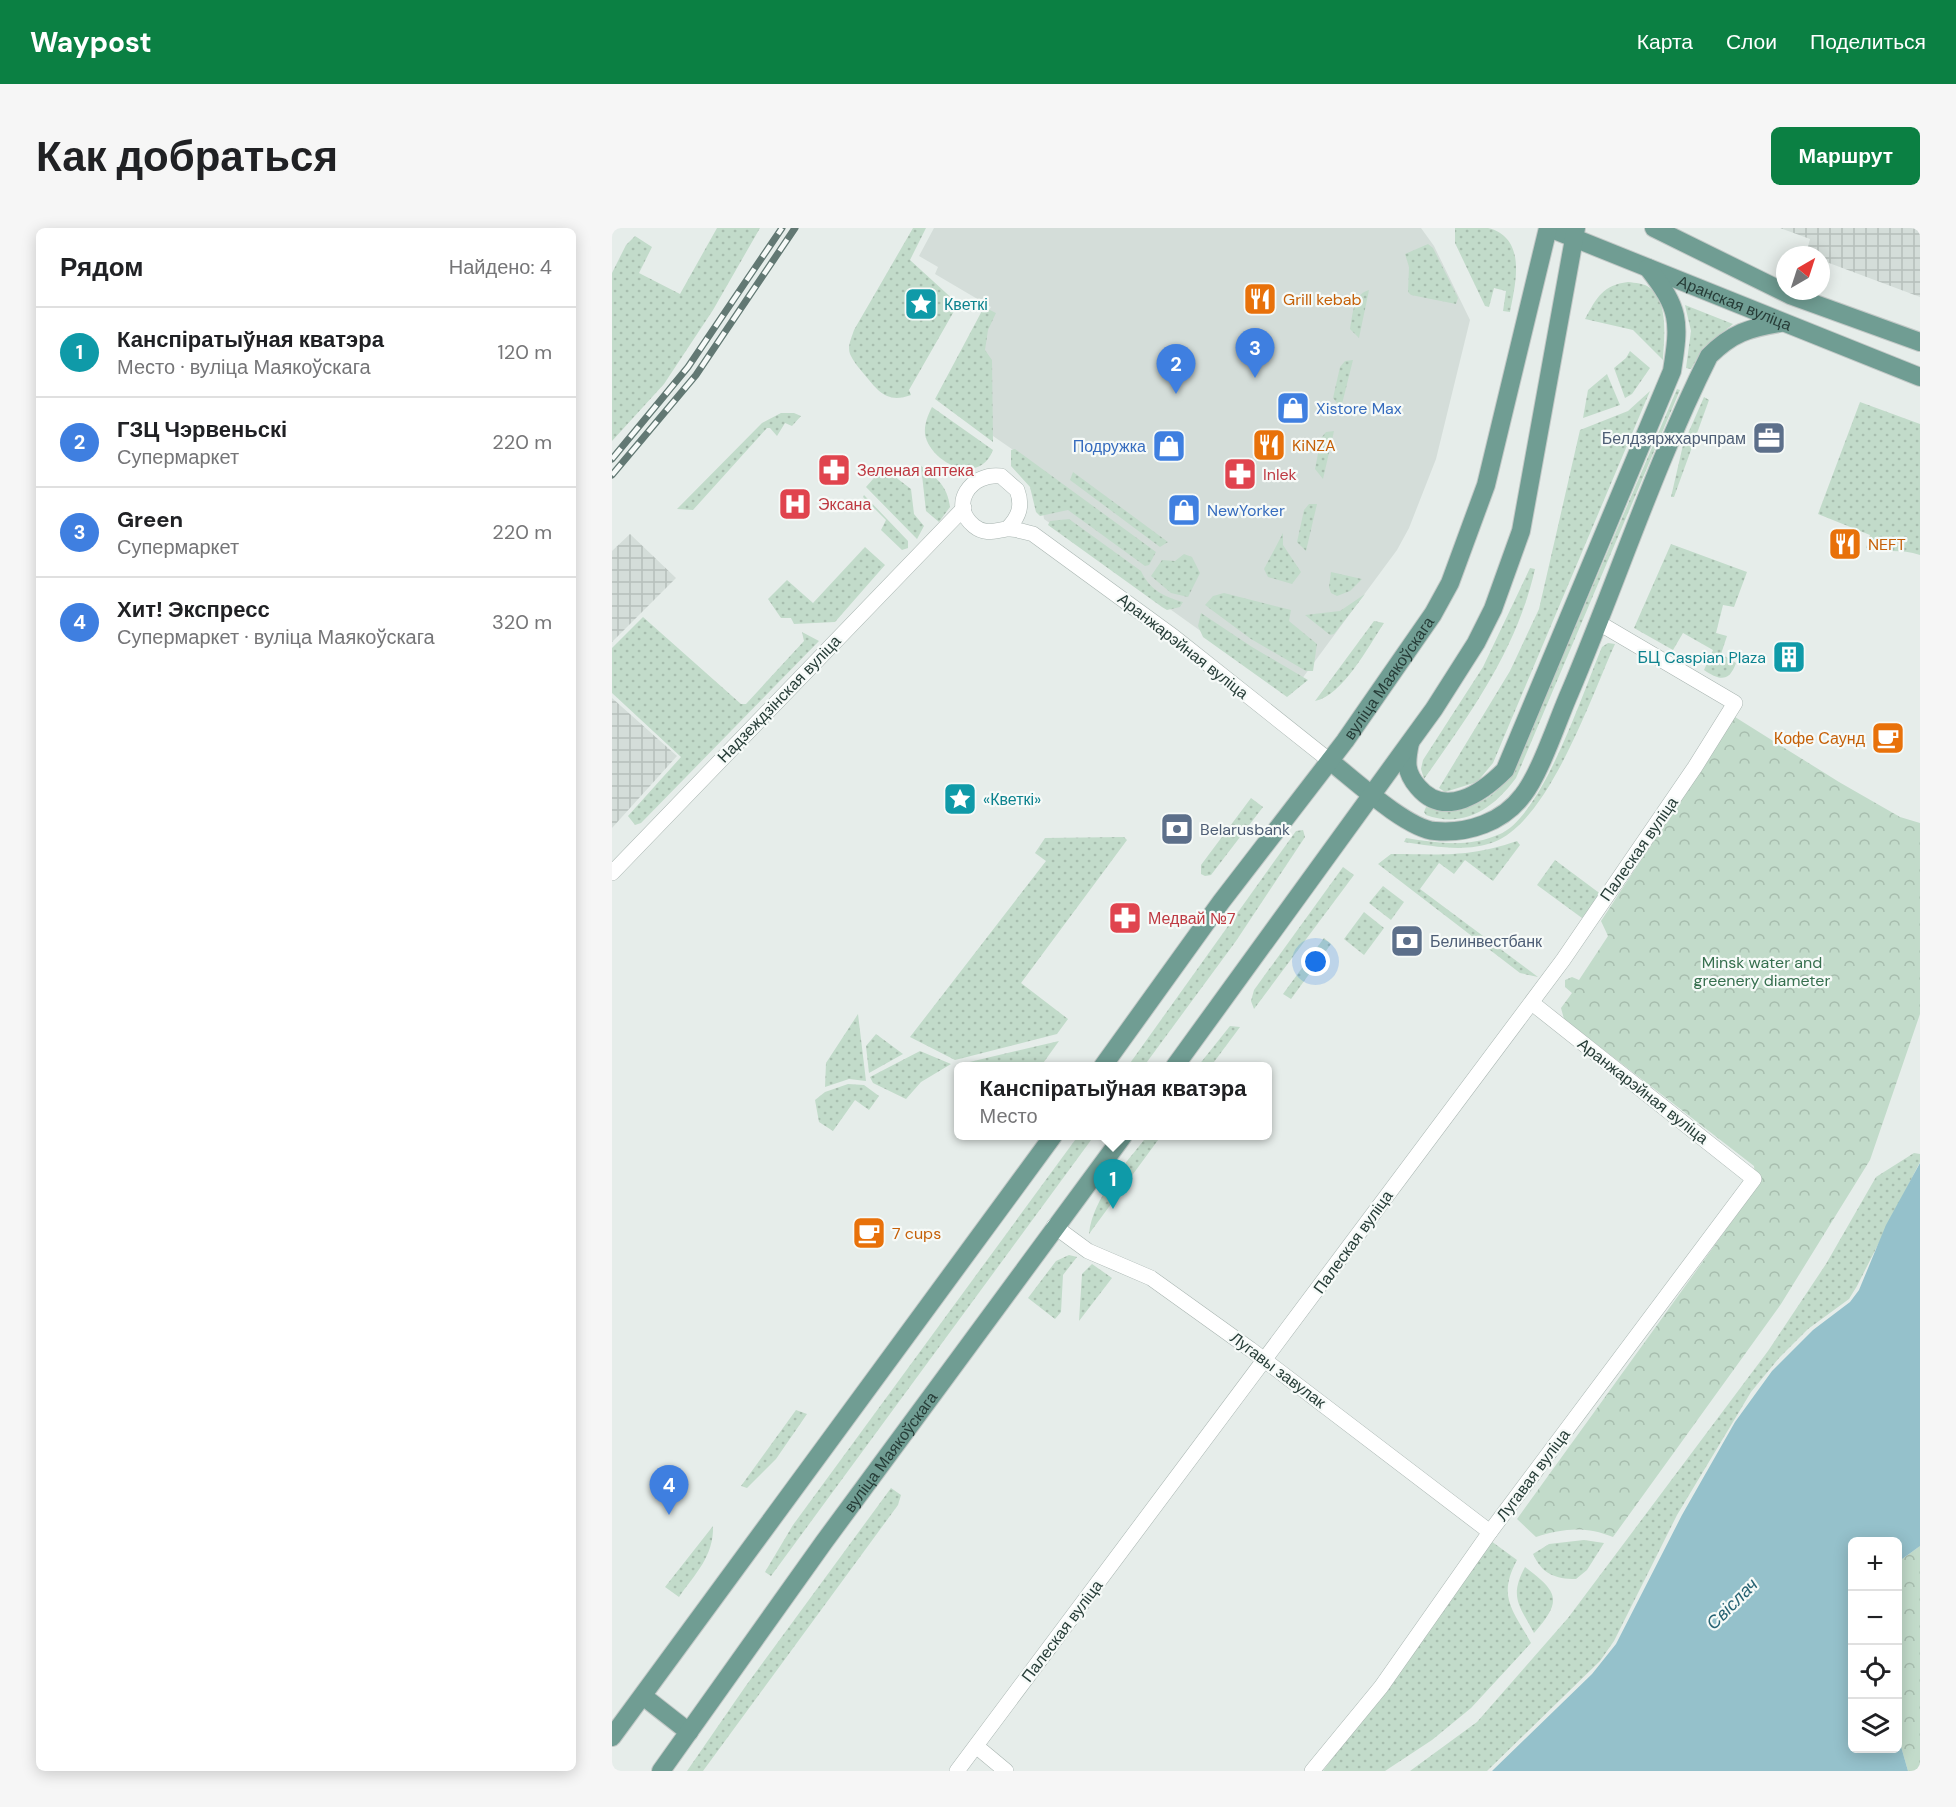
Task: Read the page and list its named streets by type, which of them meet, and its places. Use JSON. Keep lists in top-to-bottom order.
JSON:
{
  "streets": {
    "main road": ["Аранская вуліца", "вуліца Маякоўскага"],
    "street": [
      "Аранжарэйная вуліца",
      "Надзеждзінская вуліца",
      "Палеская вуліца",
      "Лугавы завулак",
      "Лугавая вуліца"
    ]
  },
  "crossings": [
    ["Аранская вуліца", "вуліца Маякоўскага"],
    ["Аранжарэйная вуліца", "вуліца Маякоўскага"],
    ["Аранжарэйная вуліца", "Надзеждзінская вуліца"],
    ["Аранжарэйная вуліца", "Палеская вуліца"],
    ["Аранжарэйная вуліца", "Лугавая вуліца"],
    ["вуліца Маякоўскага", "Лугавы завулак"],
    ["Палеская вуліца", "Лугавы завулак"],
    ["Лугавы завулак", "Лугавая вуліца"]
  ],
  "water": ["Свіслач"],
  "parks": ["Minsk water and greenery diameter"],
  "places": {
    "restaurant": ["Grill kebab", "KiNZA", "NEFT"],
    "place": ["Кветкі", "«Кветкі»"],
    "shop": ["Xistore Max", "Подружка", "NewYorker"],
    "office": ["Белдзяржхарчпрам"],
    "pharmacy": ["Зеленая аптека", "Inlek", "Медвай №7"],
    "hospital": ["Эксана"],
    "building": ["БЦ Caspian Plaza"],
    "cafe": ["Кофе Саунд", "7 cups"],
    "bank": ["Belarusbank", "Белинвестбанк"]
  },
  "north": "top right",
  "page": {
    "header": "Waypost",
    "nav": ["Карта", "Слои", "Поделиться"],
    "buttons": "Маршрут",
    "title": "Как добраться",
    "heading": ["Рядом", "Найдено: 4"],
    "list": [
      {
        "mark": "1",
        "name": "Канспіратыўная кватэра",
        "note": "Место · вуліца Маякоўскага",
        "value": "120 m"
      },
      {
        "mark": "2",
        "name": "ГЗЦ Чэрвеньскі",
        "note": "Супермаркет",
        "value": "220 m"
      },
      {
        "mark": "3",
        "name": "Green",
        "note": "Супермаркет",
        "value": "220 m"
      },
      {
        "mark": "4",
        "name": "Хит! Экспресс",
        "note": "Супермаркет · вуліца Маякоўскага",
        "value": "320 m"
      }
    ],
    "pins": [
      "3",
      "2",
      "1",
      "4"
    ],
    "popup": ["Канспіратыўная кватэра", "Место"],
    "map_buttons": ["+", "−"]
  }
}
